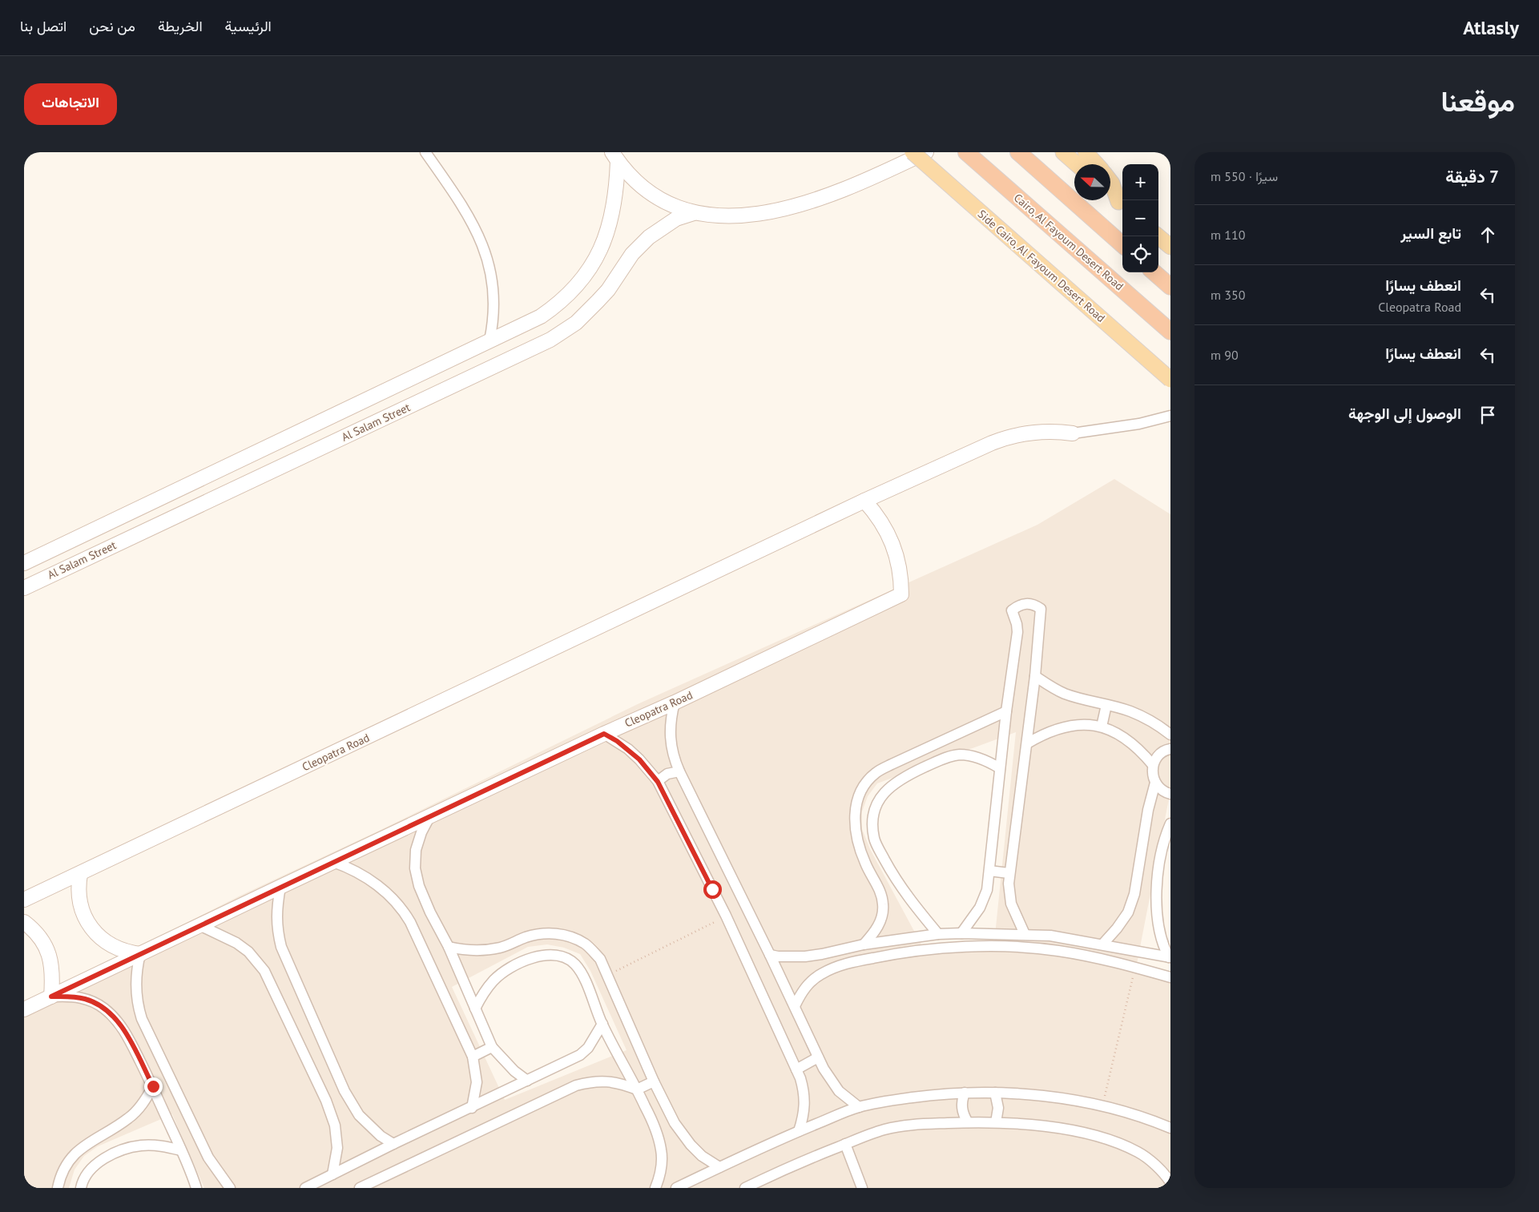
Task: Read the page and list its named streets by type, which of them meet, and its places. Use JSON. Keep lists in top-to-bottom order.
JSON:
{
  "streets": {
    "highway": ["Cairo, Al Fayoum Desert Road"],
    "main road": ["Side Cairo, Al Fayoum Desert Road", "Al Salam Street", "Cleopatra Road"]
  },
  "north": "left",
  "page": {
    "header": "Atlasly",
    "nav": [
      "الرئيسية",
      "الخريطة",
      "من نحن",
      "اتصل بنا"
    ],
    "title": "موقعنا",
    "buttons": "الاتجاهات",
    "heading": ["7 دقيقة", "سيرًا · 550 m"],
    "map_buttons": ["+", "−"],
    "list": [
      ["تابع السير", "110 m"],
      ["انعطف يسارًا", "Cleopatra Road", "350 m"],
      ["انعطف يسارًا", "90 m"],
      "الوصول إلى الوجهة"
    ]
  }
}
